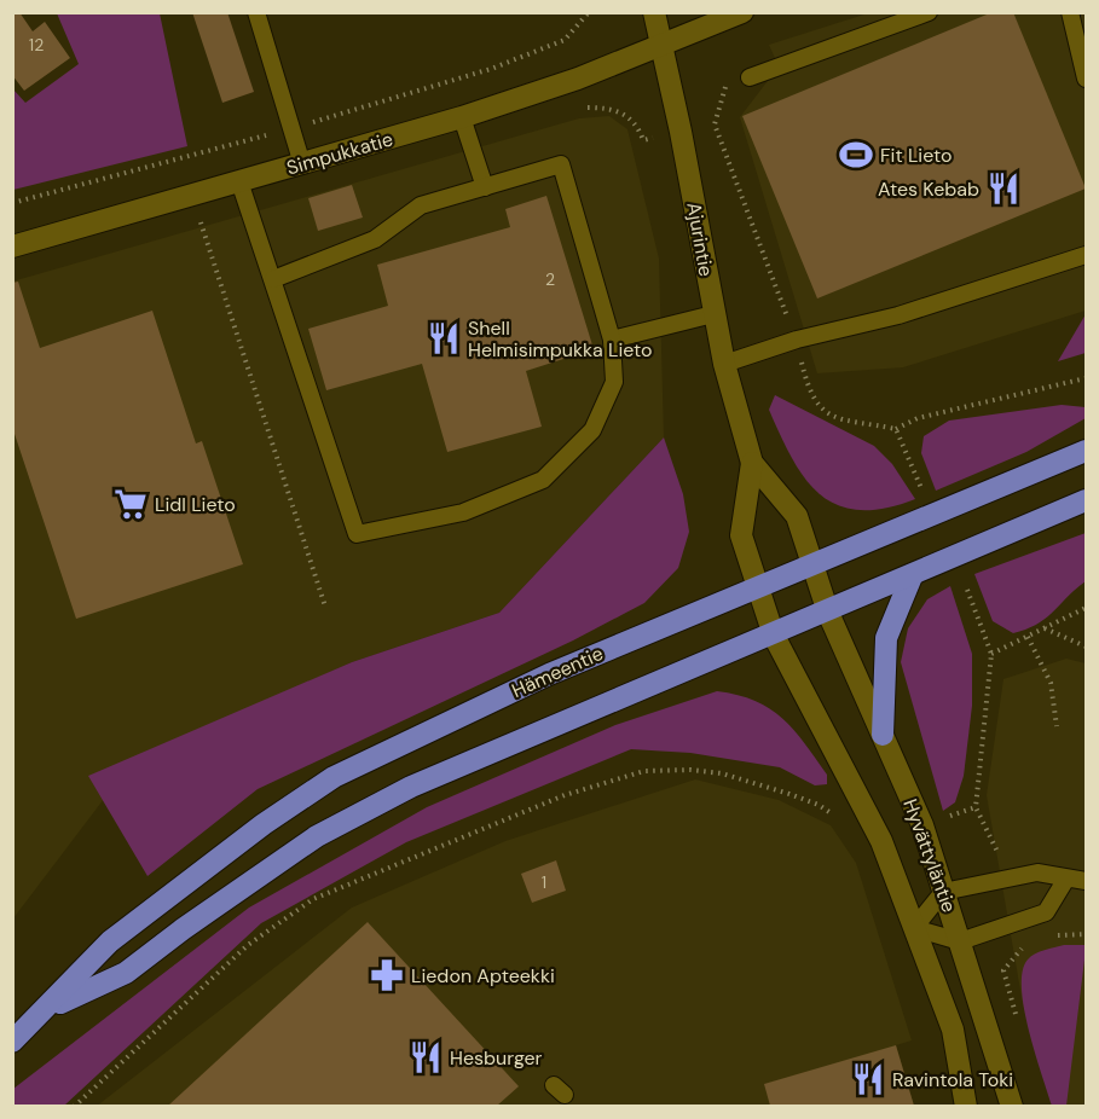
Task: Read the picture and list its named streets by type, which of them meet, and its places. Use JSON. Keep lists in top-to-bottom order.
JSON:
{
  "streets": {
    "highway": ["Hämeentie"],
    "street": ["Simpukkatie", "Ajurintie", "Hyvättyläntie"]
  },
  "crossings": [
    ["Simpukkatie", "Ajurintie"],
    ["Ajurintie", "Hämeentie"],
    ["Ajurintie", "Hyvättyläntie"],
    ["Hämeentie", "Hyvättyläntie"]
  ],
  "places": {
    "sports": ["Fit Lieto"],
    "restaurant": [
      "Ates Kebab",
      "Shell Helmisimpukka Lieto",
      "Hesburger",
      "Ravintola Toki"
    ],
    "supermarket": ["Lidl Lieto"],
    "pharmacy": ["Liedon Apteekki"]
  },
  "house_numbers": ["12", "2", "1"]
}
